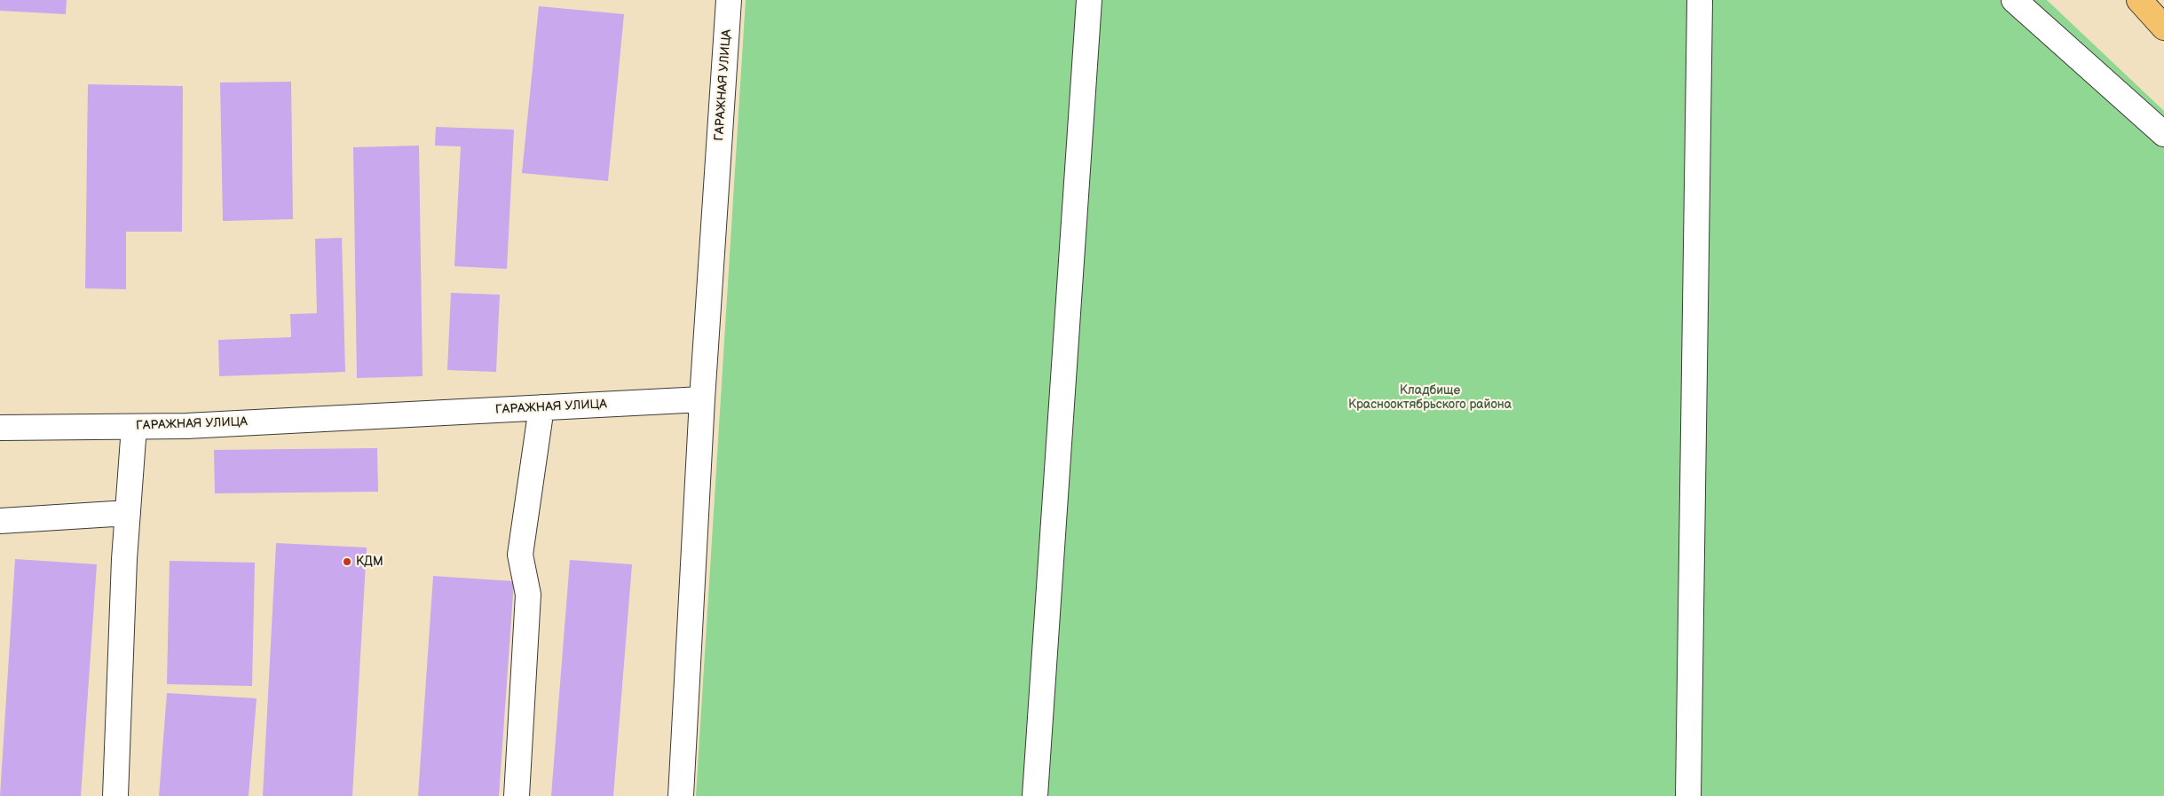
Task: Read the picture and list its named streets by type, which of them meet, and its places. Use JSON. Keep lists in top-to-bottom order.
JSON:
{
  "streets": {
    "street": ["ГАРАЖНАЯ УЛИЦА"]
  },
  "parks": ["Кладбище Краснооктябрьского района"],
  "places": ["КДМ"]
}
